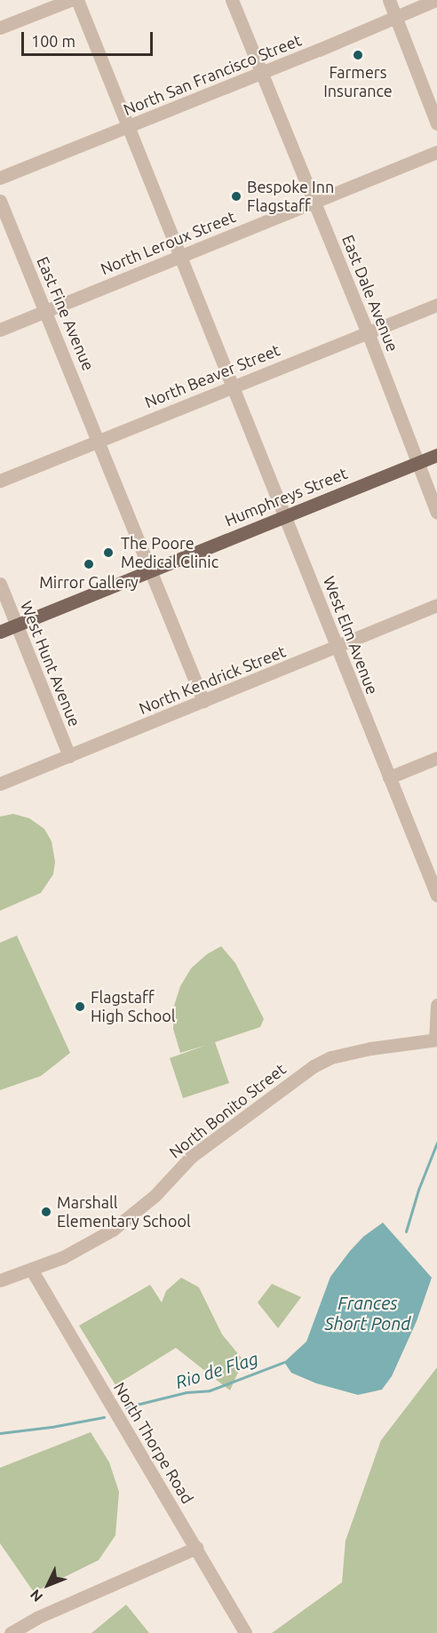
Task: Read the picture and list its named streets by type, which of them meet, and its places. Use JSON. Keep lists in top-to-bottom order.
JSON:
{
  "streets": {
    "main road": ["Humphreys Street"],
    "street": [
      "North San Francisco Street",
      "North Leroux Street",
      "East Dale Avenue",
      "East Fine Avenue",
      "North Beaver Street",
      "West Elm Avenue",
      "West Hunt Avenue",
      "North Kendrick Street",
      "North Bonito Street",
      "North Thorpe Road"
    ]
  },
  "crossings": [
    ["North San Francisco Street", "East Dale Avenue"],
    ["North San Francisco Street", "West Elm Avenue"],
    ["North Leroux Street", "East Dale Avenue"],
    ["North Leroux Street", "East Fine Avenue"],
    ["North Leroux Street", "West Elm Avenue"],
    ["East Dale Avenue", "North Beaver Street"],
    ["East Dale Avenue", "Humphreys Street"],
    ["East Fine Avenue", "North Beaver Street"],
    ["East Fine Avenue", "Humphreys Street"],
    ["East Fine Avenue", "North Kendrick Street"],
    ["North Beaver Street", "West Elm Avenue"],
    ["Humphreys Street", "West Elm Avenue"],
    ["Humphreys Street", "West Hunt Avenue"],
    ["West Elm Avenue", "North Kendrick Street"],
    ["West Hunt Avenue", "North Kendrick Street"],
    ["North Bonito Street", "North Thorpe Road"]
  ],
  "water": ["Frances Short Pond", "Rio de Flag"],
  "places": [
    "Farmers Insurance",
    "Bespoke Inn Flagstaff",
    "The Poore Medical Clinic",
    "Mirror Gallery",
    "Flagstaff High School",
    "Marshall Elementary School"
  ],
  "scale_bar": "100 m",
  "north": "bottom left"
}
